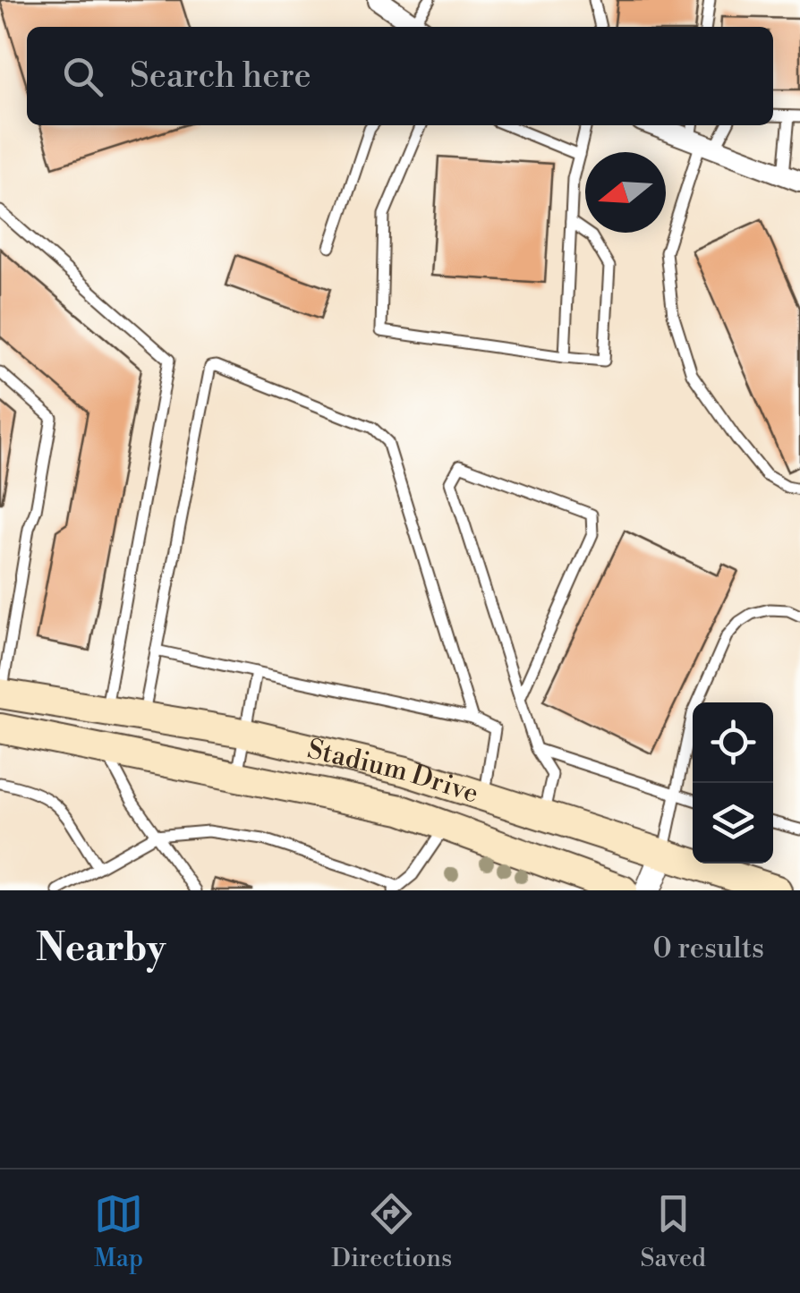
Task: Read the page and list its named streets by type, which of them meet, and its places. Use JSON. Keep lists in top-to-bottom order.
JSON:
{
  "streets": {
    "main road": ["Stadium Drive"]
  },
  "north": "left",
  "page": {
    "search": "Search here",
    "heading": ["Nearby", "0 results"],
    "nav": ["Map", "Directions", "Saved"]
  }
}
